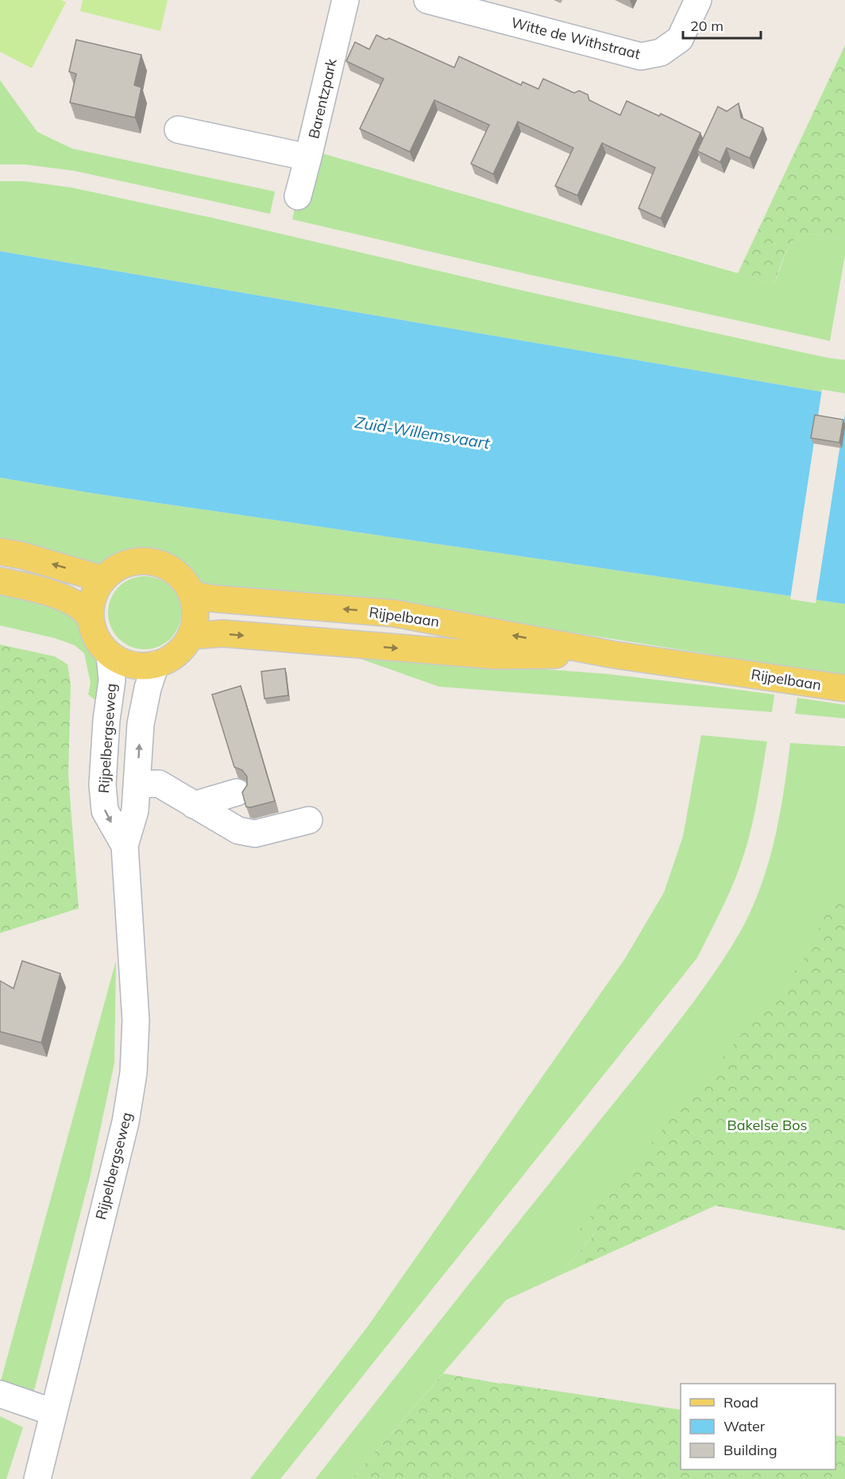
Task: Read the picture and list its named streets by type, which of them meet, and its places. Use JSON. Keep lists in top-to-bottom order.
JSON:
{
  "streets": {
    "main road": ["Rijpelbaan"],
    "street": ["Witte de Withstraat", "Barentzpark", "Rijpelbergseweg"]
  },
  "crossings": [
    ["Rijpelbaan", "Rijpelbergseweg"]
  ],
  "water": ["Zuid-Willemsvaart"],
  "parks": ["Bakelse Bos"],
  "legend": ["Road", "Water", "Building"],
  "scale_bar": "20 m"
}
